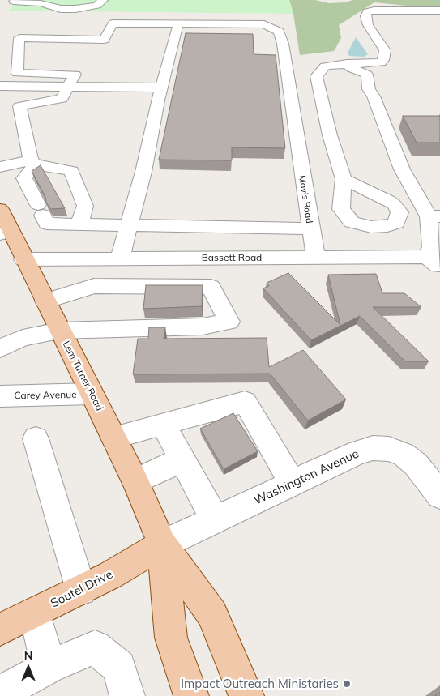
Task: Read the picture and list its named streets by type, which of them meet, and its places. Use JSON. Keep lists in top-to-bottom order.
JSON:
{
  "streets": {
    "main road": ["Lem Turner Road", "Soutel Drive"],
    "street": [
      "Mavis Road",
      "Bassett Road",
      "Carey Avenue",
      "Washington Avenue"
    ]
  },
  "crossings": [
    ["Mavis Road", "Bassett Road"],
    ["Bassett Road", "Lem Turner Road"],
    ["Lem Turner Road", "Carey Avenue"],
    ["Lem Turner Road", "Washington Avenue"],
    ["Lem Turner Road", "Soutel Drive"],
    ["Washington Avenue", "Soutel Drive"]
  ],
  "places": ["Impact Outreach Ministaries"],
  "north": "top"
}
